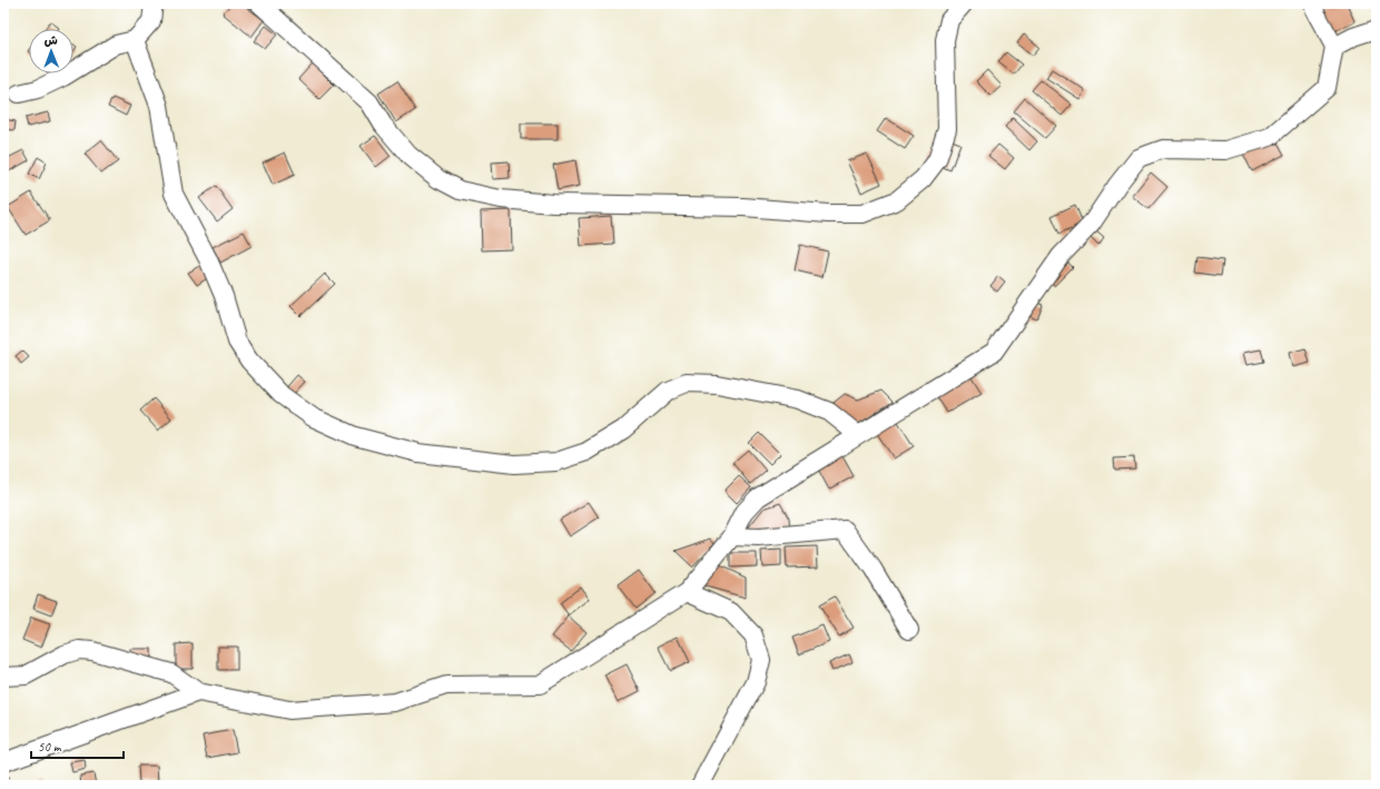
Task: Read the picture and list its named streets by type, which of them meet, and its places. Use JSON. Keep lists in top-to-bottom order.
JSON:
{
  "scale_bar": "50 m",
  "north": "top"
}
